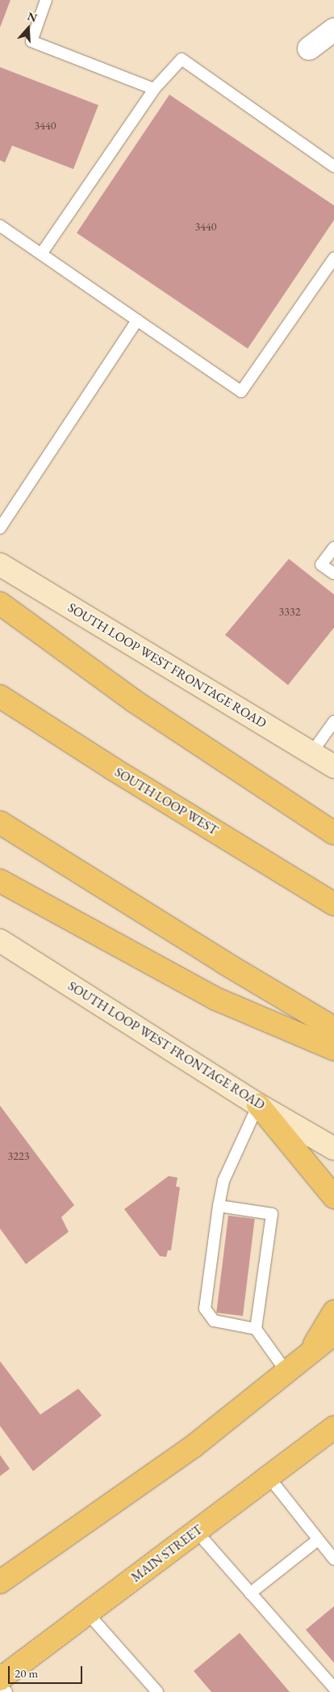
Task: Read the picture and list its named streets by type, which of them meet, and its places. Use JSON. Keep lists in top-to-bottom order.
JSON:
{
  "streets": {
    "highway": ["SOUTH LOOP WEST", "MAIN STREET"],
    "main road": ["SOUTH LOOP WEST FRONTAGE ROAD"]
  },
  "house_numbers": [
    "3440",
    "3440",
    "3332",
    "3223"
  ],
  "scale_bar": "20 m",
  "north": "top"
}
